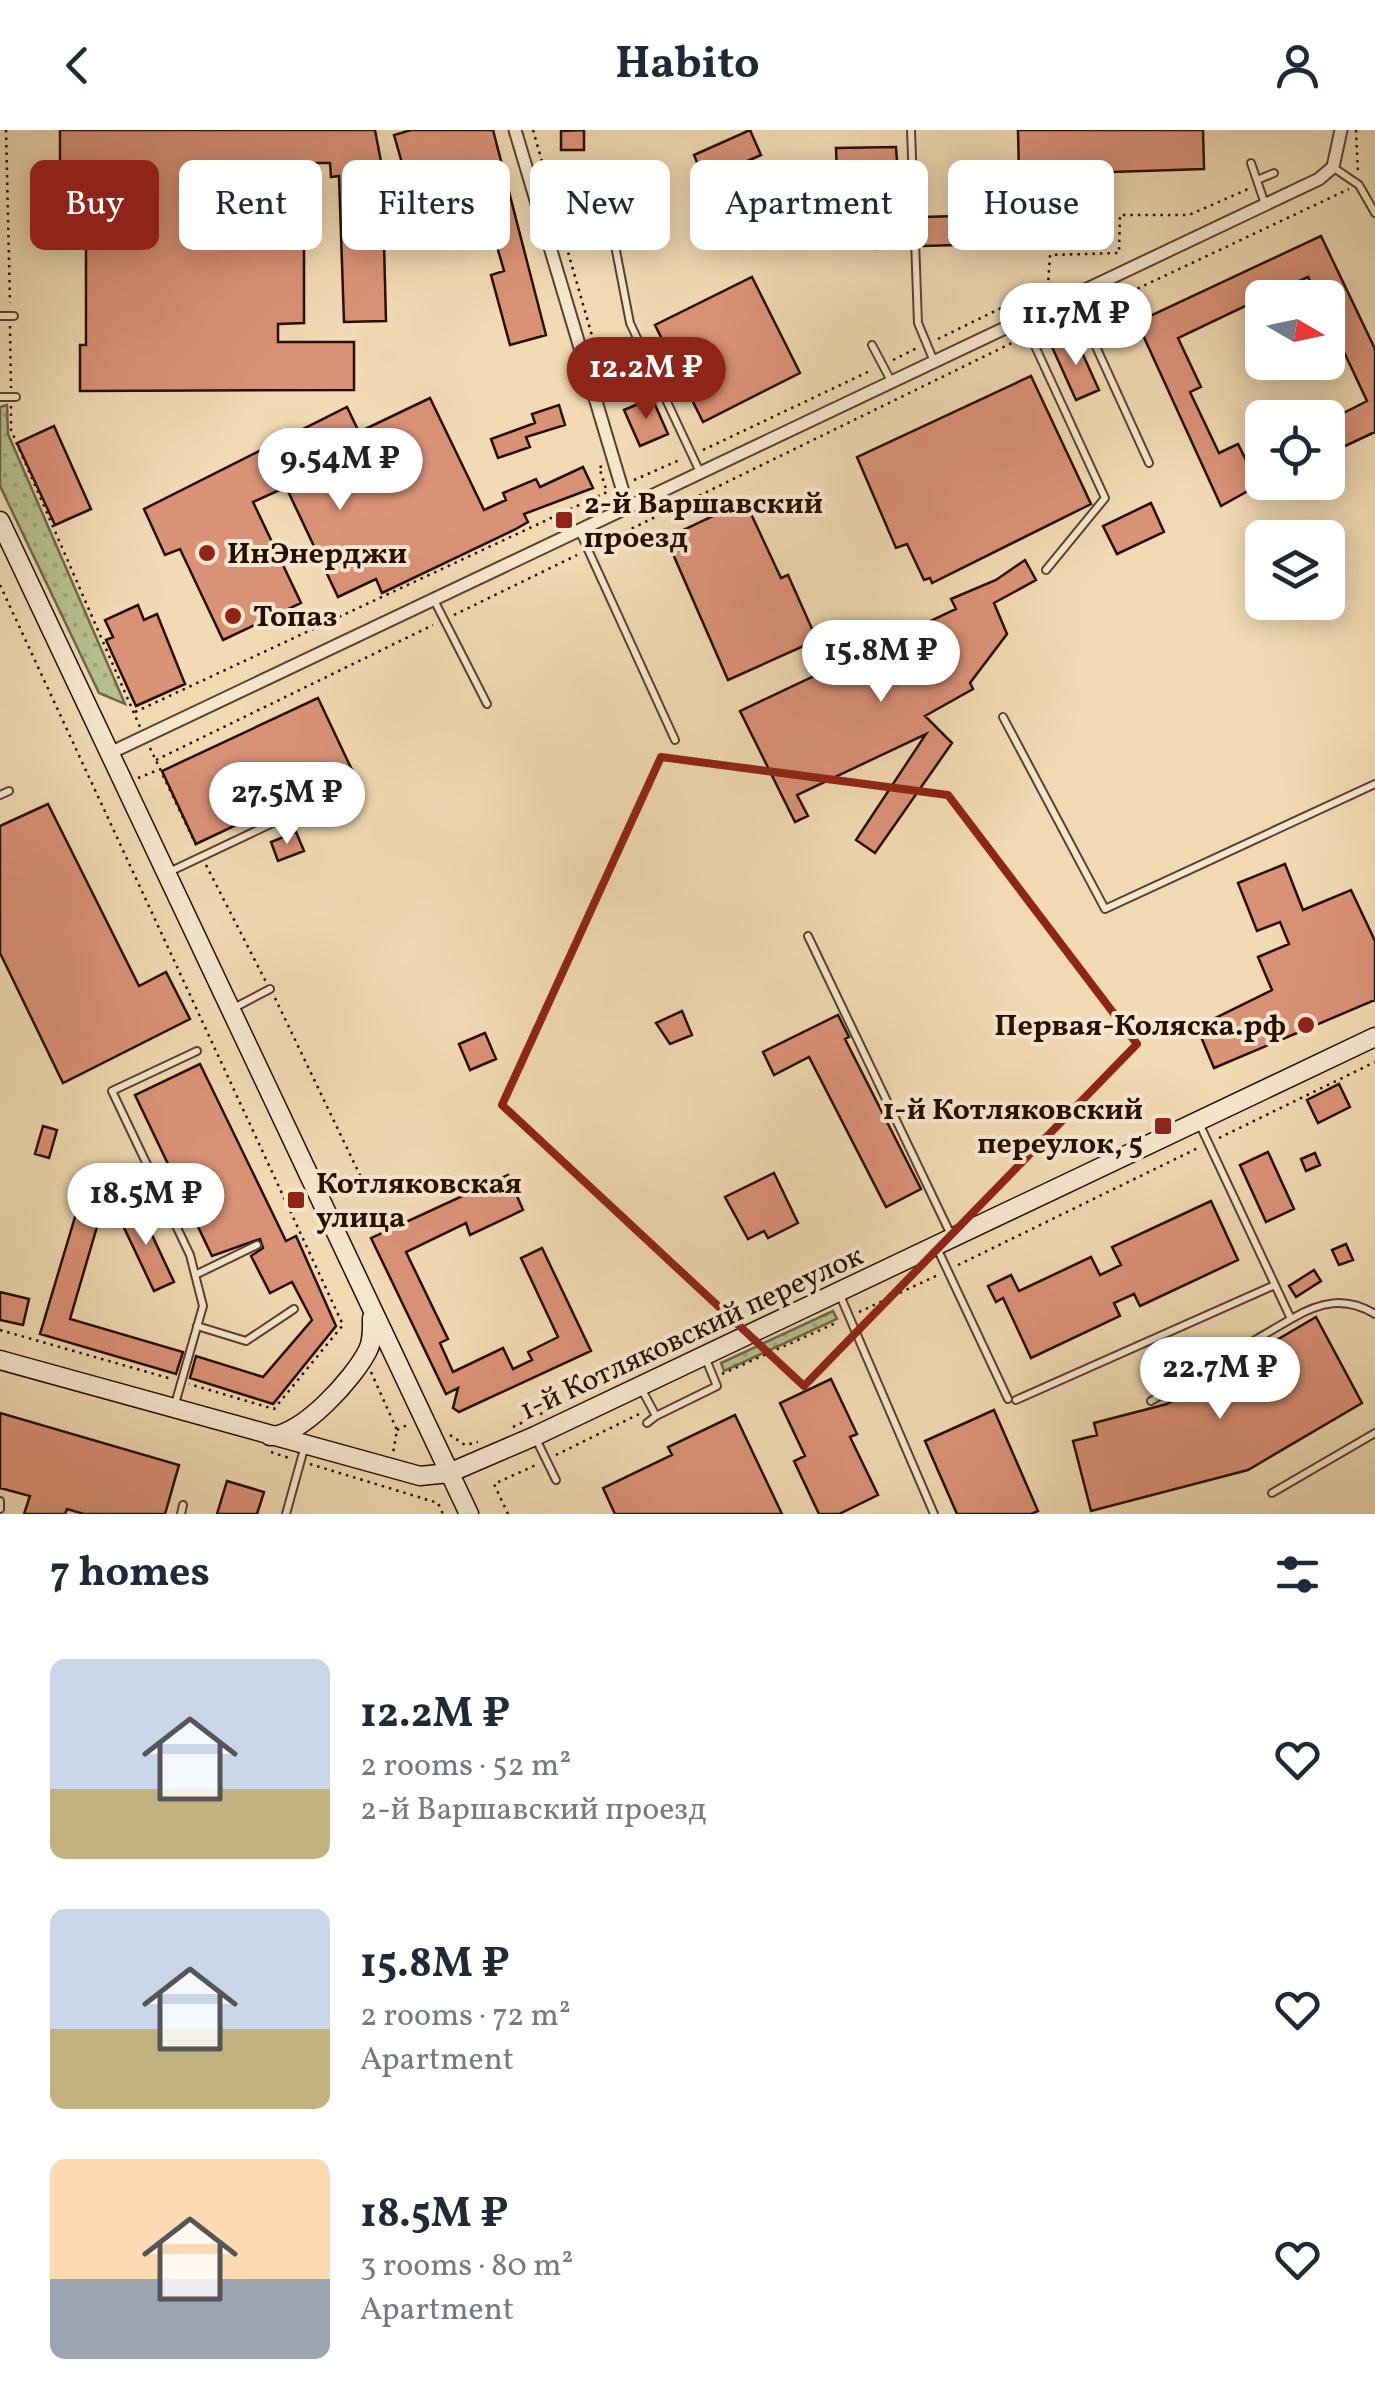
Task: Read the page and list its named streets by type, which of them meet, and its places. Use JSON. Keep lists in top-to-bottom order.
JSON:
{
  "streets": {
    "street": ["1-й Котляковский переулок"]
  },
  "places": {
    "transit": ["2-й Варшавский проезд", "1-й Котляковский переулок, 5", "Котляковская улица"],
    "other": ["ИнЭнерджи", "Топаз", "Первая-Коляска.рф"]
  },
  "north": "right",
  "page": {
    "header": "Habito",
    "chip": [
      "Buy",
      "Rent",
      "Filters",
      "New",
      "Apartment",
      "House"
    ],
    "price": [
      "11.7M ₽",
      "12.2M ₽",
      "9.54M ₽",
      "15.8M ₽",
      "27.5M ₽",
      "18.5M ₽",
      "22.7M ₽"
    ],
    "heading": "7 homes",
    "list": [
      {
        "name": "12.2M ₽",
        "note": "2 rooms · 52 m² · 2-й Варшавский проезд"
      },
      {
        "name": "15.8M ₽",
        "note": "2 rooms · 72 m² · Apartment"
      },
      {
        "name": "18.5M ₽",
        "note": "3 rooms · 80 m² · Apartment"
      }
    ]
  }
}
